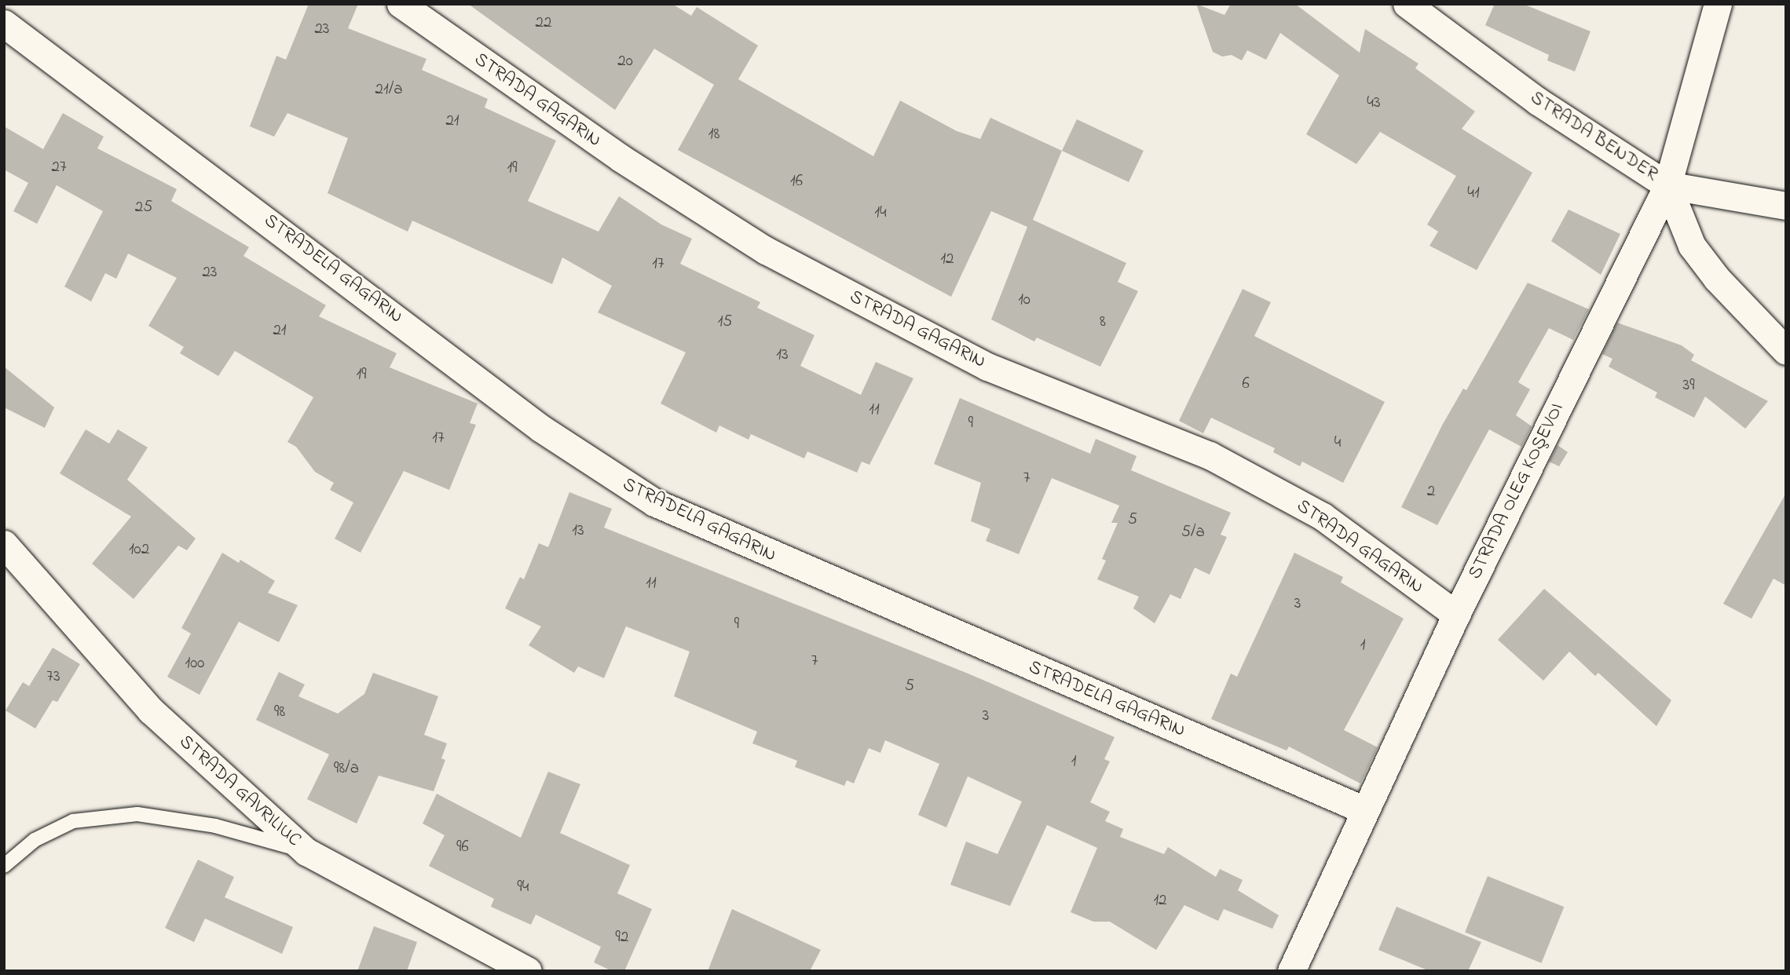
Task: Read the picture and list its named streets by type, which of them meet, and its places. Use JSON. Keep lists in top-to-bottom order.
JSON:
{
  "streets": {
    "street": [
      "STRADA GAGARIN",
      "STRADA BENDER",
      "STRADELA GAGARIN",
      "STRADA OLEG KOŞEVOI",
      "STRADA GAVRILIUC"
    ]
  },
  "crossings": [
    ["STRADA GAGARIN", "STRADA OLEG KOŞEVOI"],
    ["STRADA BENDER", "STRADA OLEG KOŞEVOI"],
    ["STRADELA GAGARIN", "STRADA OLEG KOŞEVOI"]
  ],
  "house_numbers": [
    "22",
    "23",
    "20",
    "21/a",
    "43",
    "21",
    "18",
    "27",
    "19",
    "16",
    "41",
    "25",
    "14",
    "12",
    "17",
    "23",
    "10",
    "15",
    "8",
    "21",
    "13",
    "19",
    "6",
    "39",
    "11",
    "9",
    "17",
    "4",
    "7",
    "2",
    "5",
    "13",
    "5/a",
    "102",
    "11",
    "3",
    "9",
    "1",
    "7",
    "100",
    "73",
    "5",
    "98",
    "3",
    "1",
    "98/a",
    "96",
    "94",
    "12",
    "92"
  ]
}
